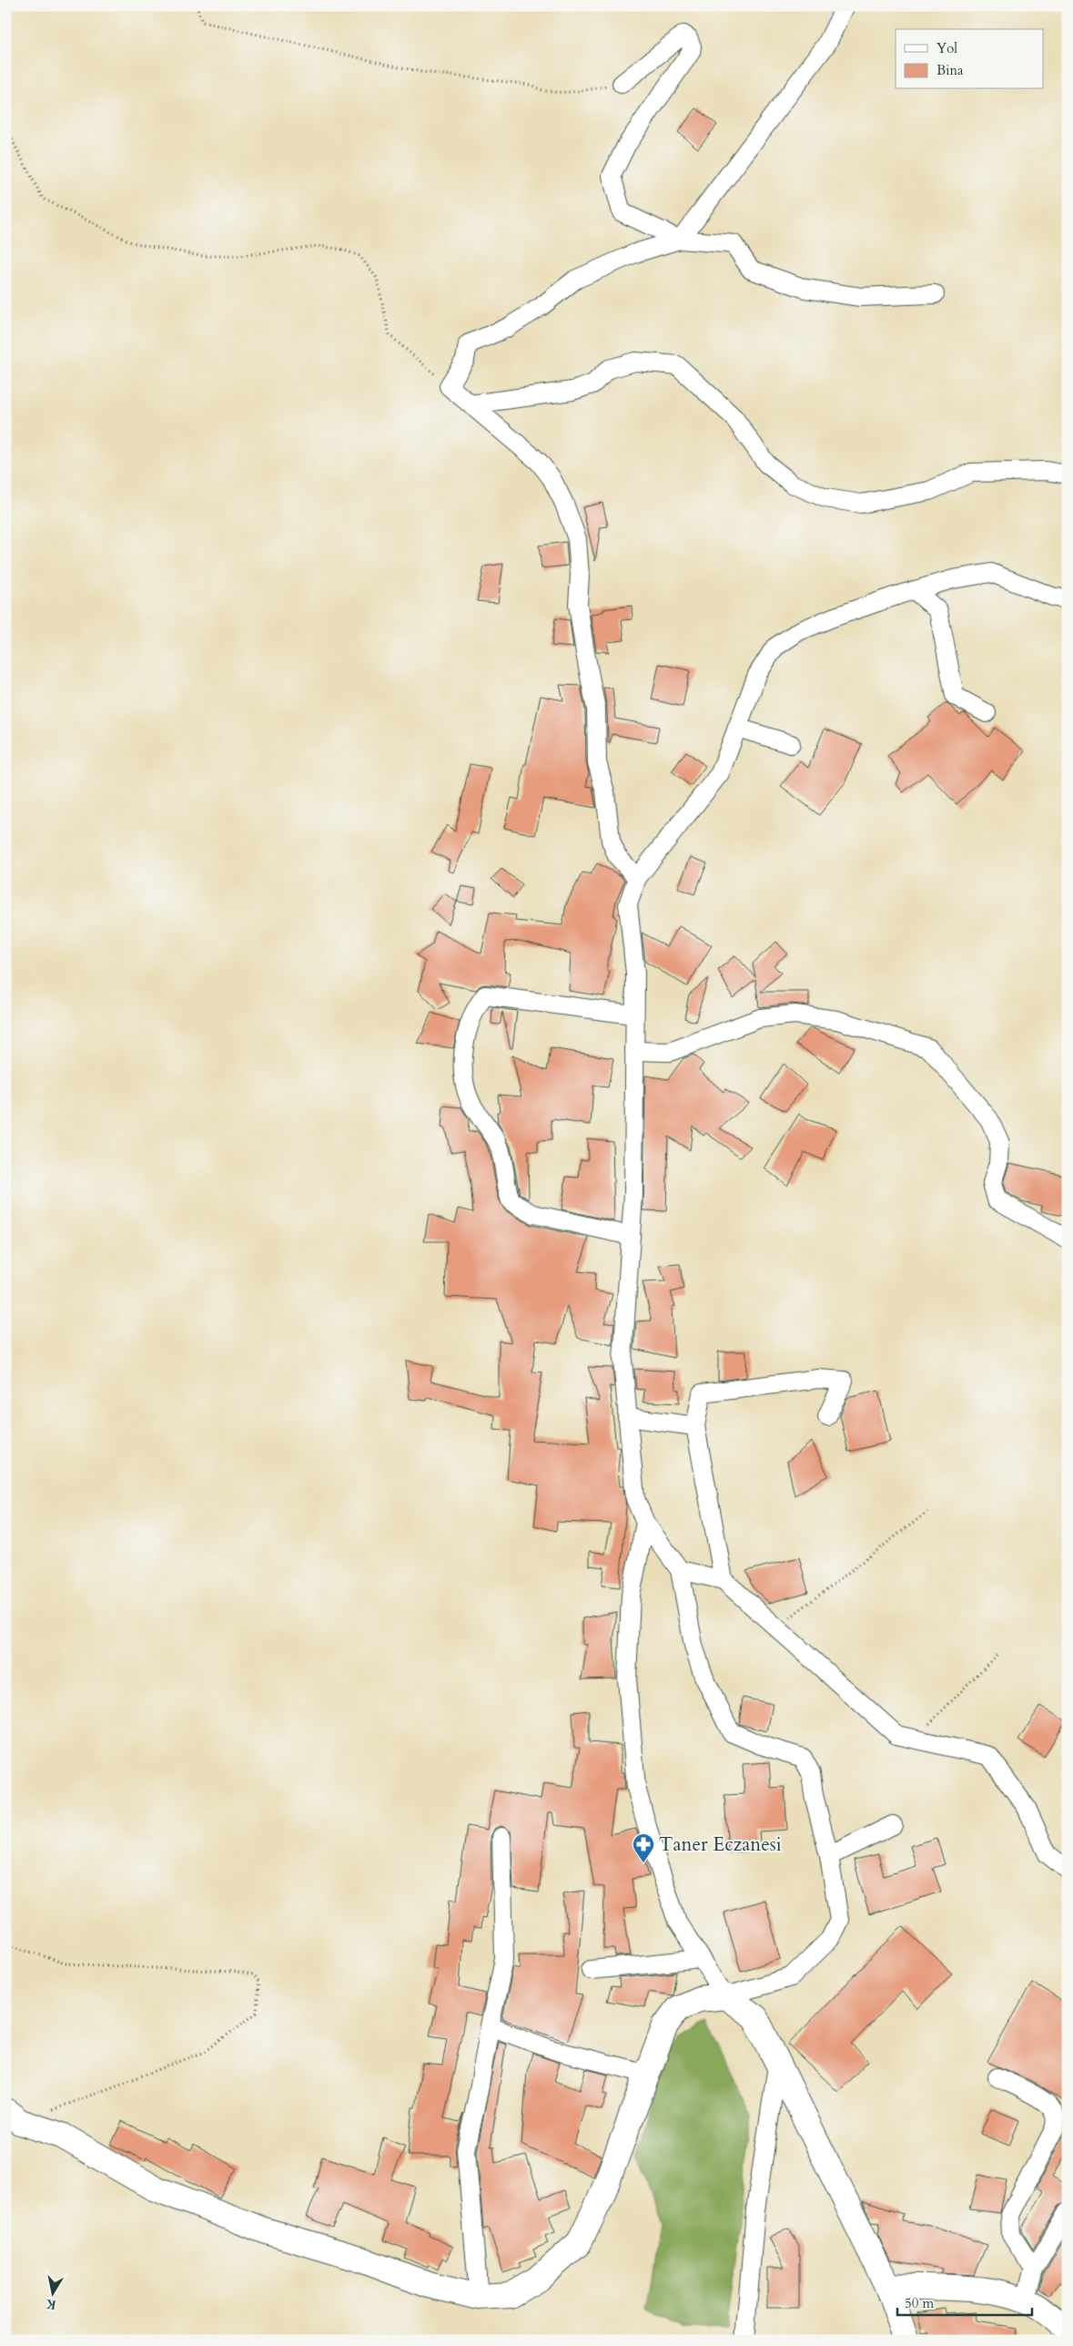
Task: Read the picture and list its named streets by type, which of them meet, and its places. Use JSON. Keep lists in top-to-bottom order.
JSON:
{
  "places": {
    "pharmacy": ["Taner Eczanesi"]
  },
  "legend": ["Yol", "Bina"],
  "scale_bar": "50 m",
  "north": "bottom"
}
